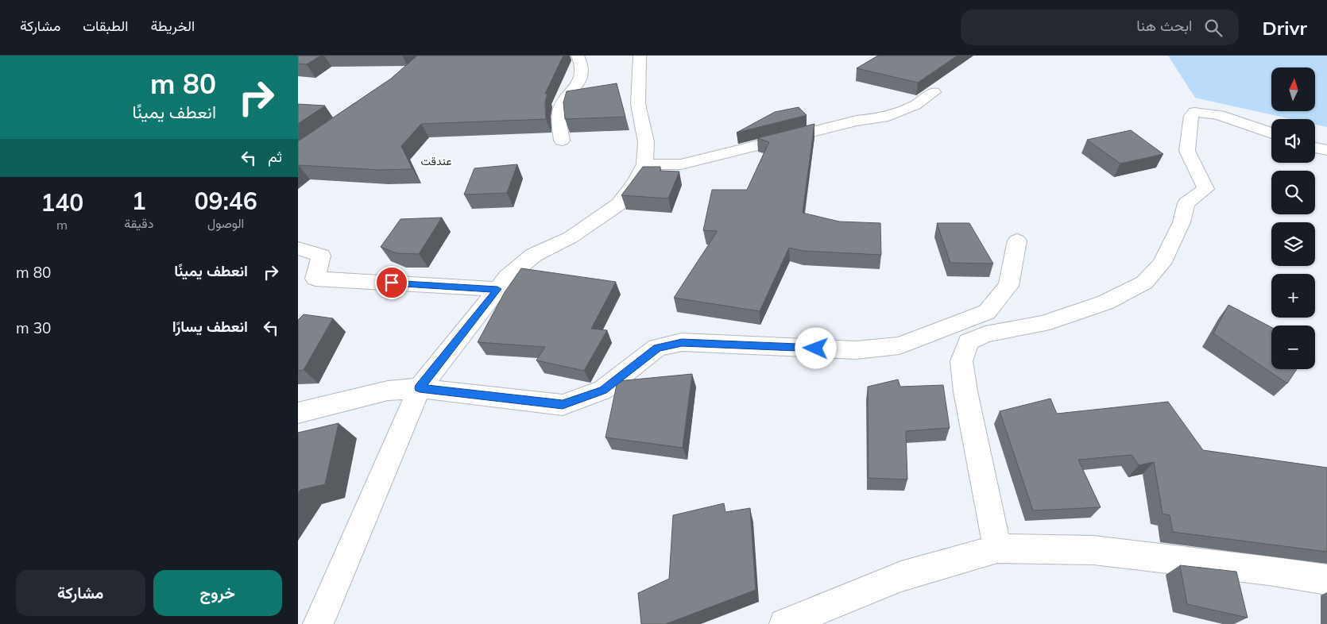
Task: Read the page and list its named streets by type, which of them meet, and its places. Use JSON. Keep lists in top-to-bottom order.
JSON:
{
  "districts": ["عندقت"],
  "north": "top",
  "page": {
    "header": "Drivr",
    "search": "ابحث هنا",
    "nav": ["الخريطة", "الطبقات", "مشاركة"],
    "turn": ["80 m", "انعطف يمينًا"],
    "map_buttons": ["+", "−"],
    "then": "ثم",
    "eta": [
      "09:46",
      "الوصول",
      "1",
      "دقيقة",
      "140",
      "m"
    ],
    "list": [
      {
        "name": "انعطف يمينًا",
        "value": "80 m"
      },
      {
        "name": "انعطف يسارًا",
        "value": "30 m"
      }
    ],
    "buttons": ["خروج", "مشاركة"]
  }
}
